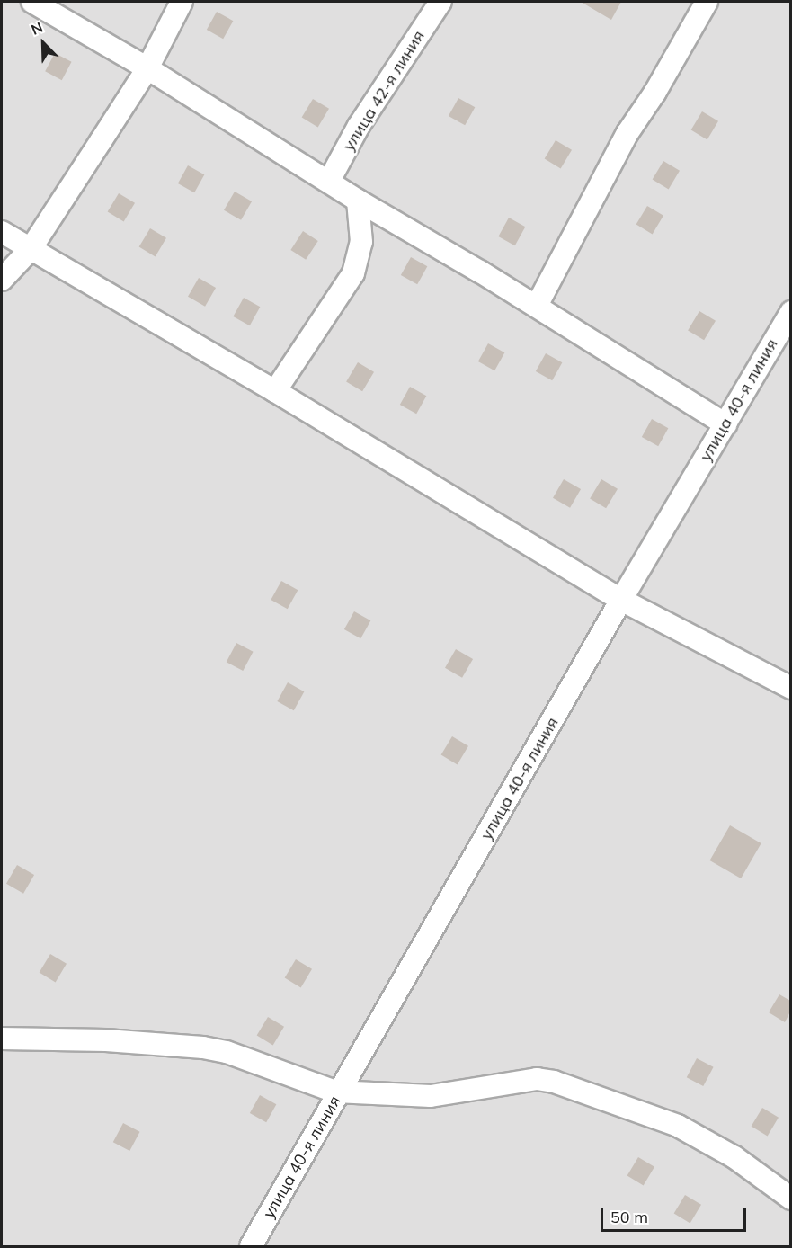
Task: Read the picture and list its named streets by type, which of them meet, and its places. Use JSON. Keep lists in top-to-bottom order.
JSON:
{
  "streets": {
    "street": ["улица 42-я линия", "улица 40-я линия"]
  },
  "scale_bar": "50 m",
  "north": "top left"
}
